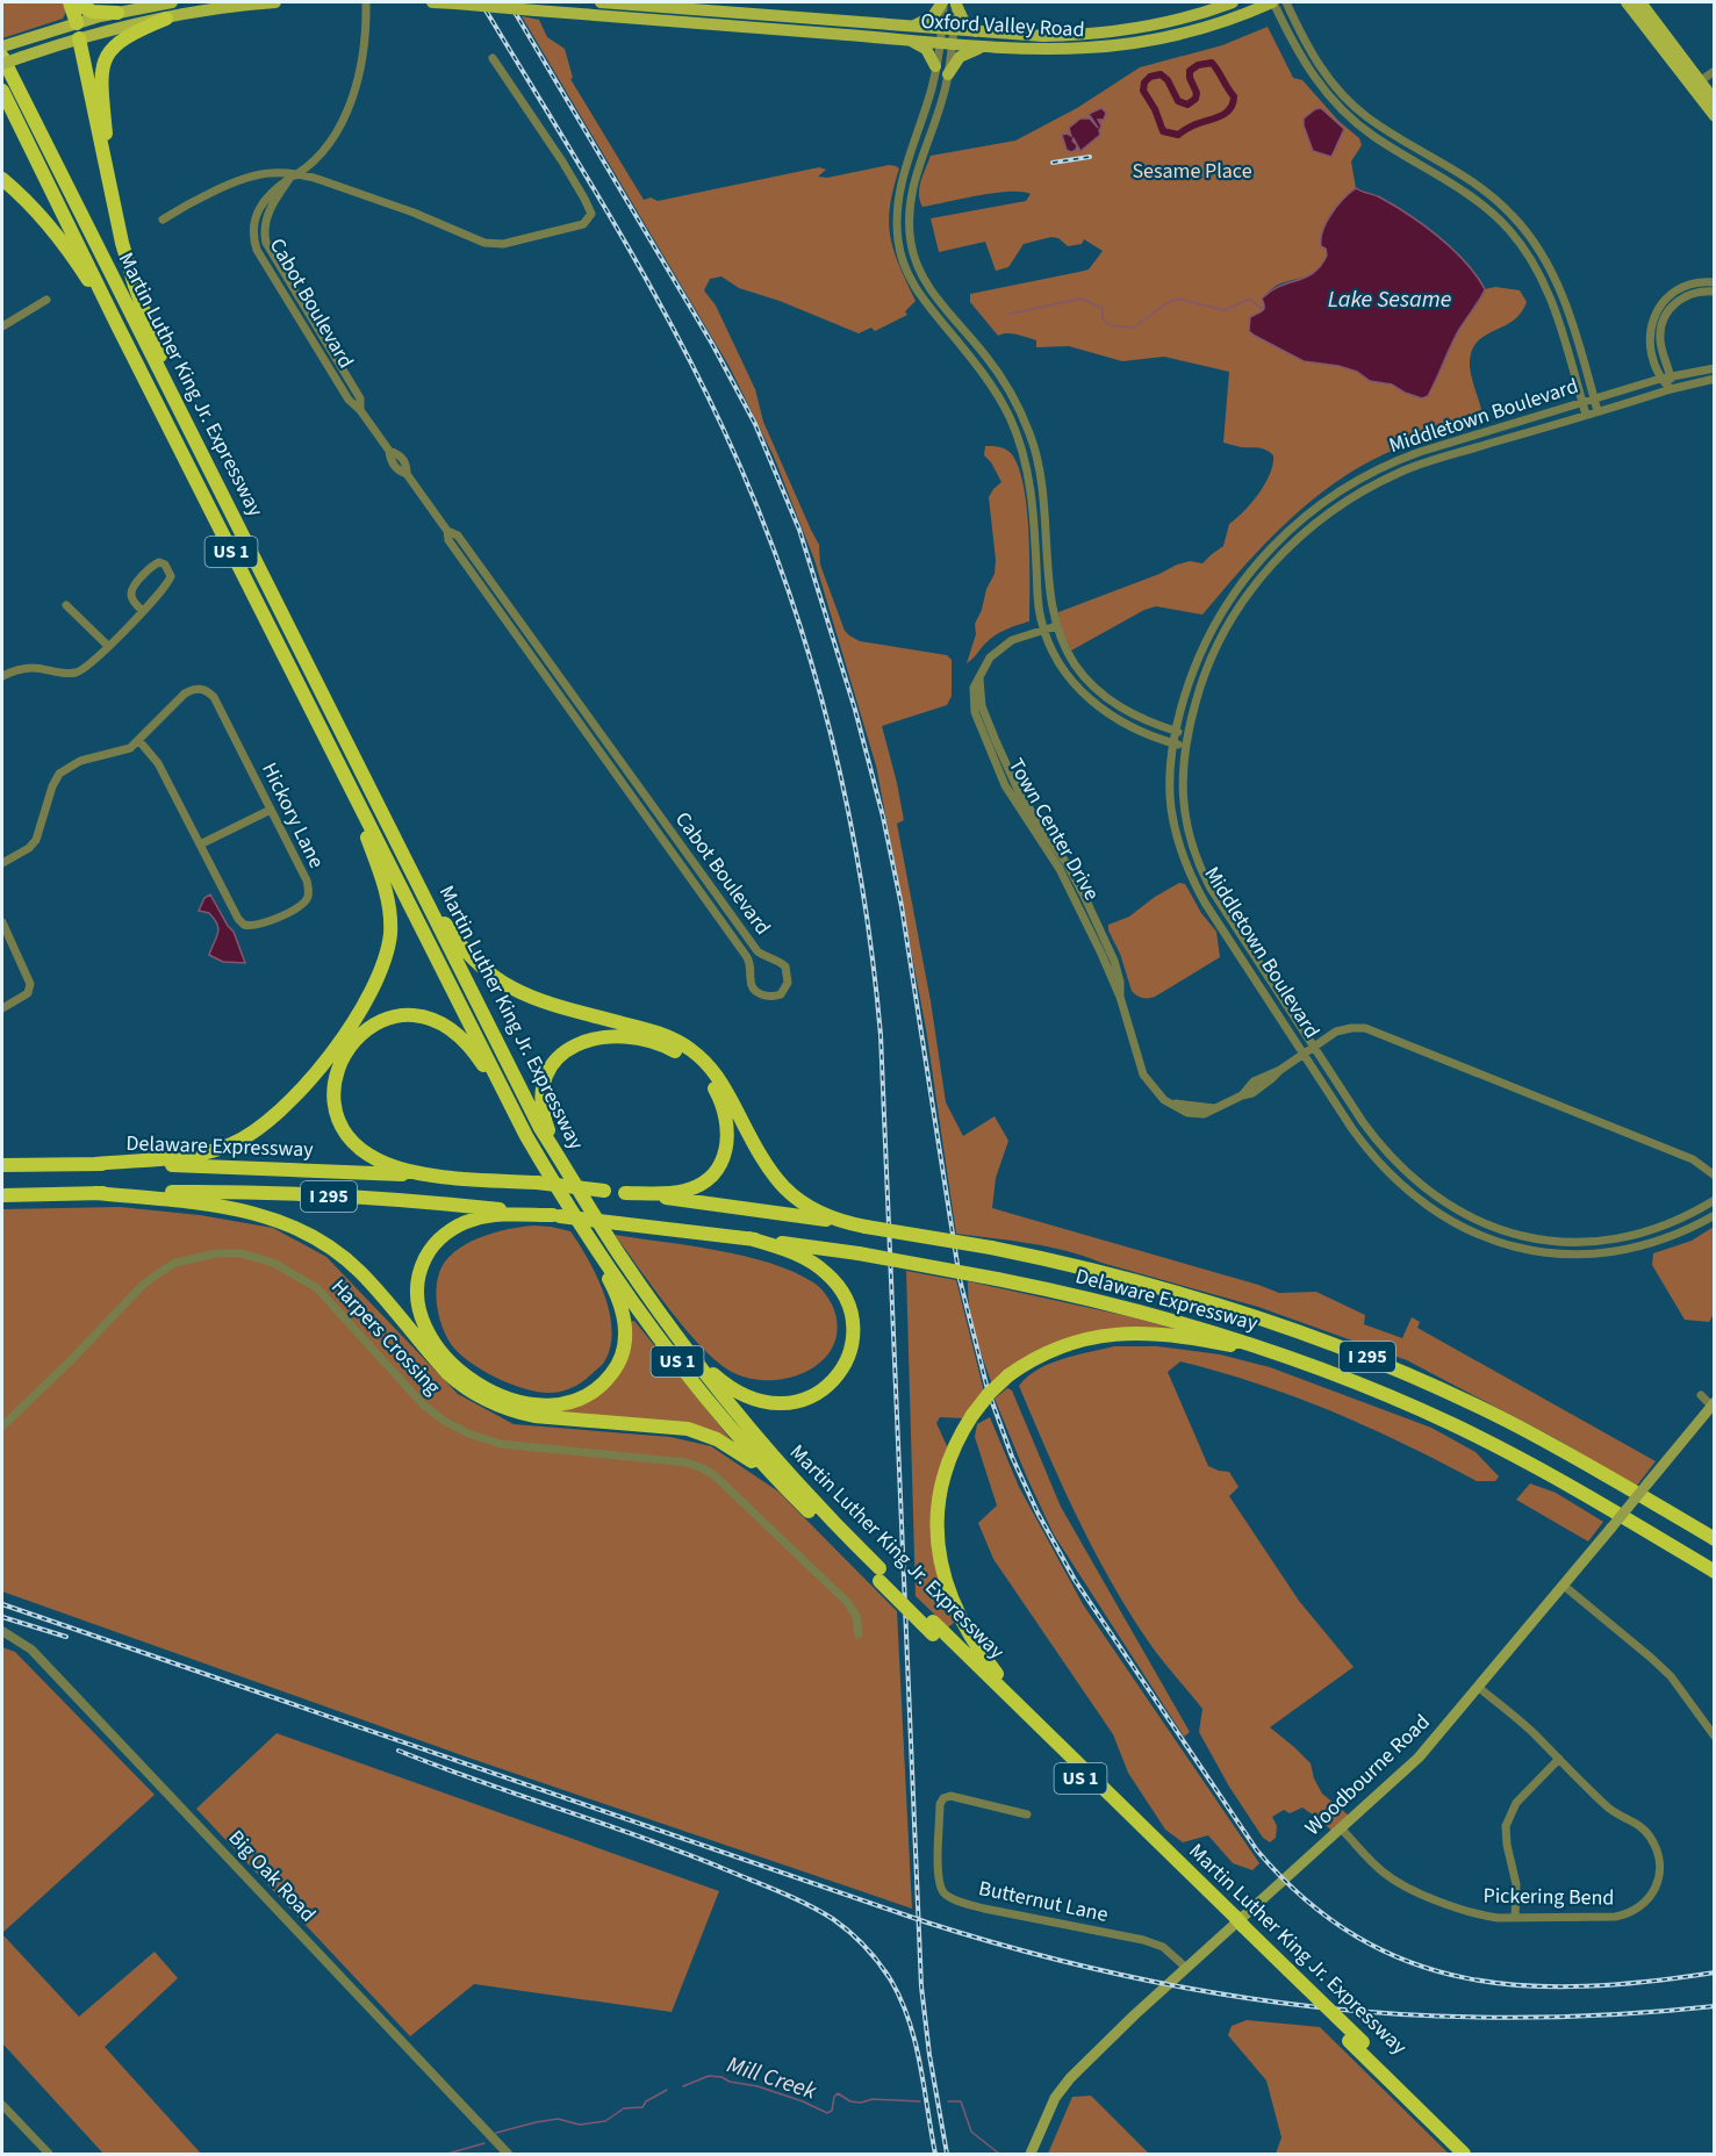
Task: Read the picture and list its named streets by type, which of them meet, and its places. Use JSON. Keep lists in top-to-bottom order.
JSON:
{
  "streets": {
    "highway": [
      "Martin Luther King Jr. Expressway",
      "US 1",
      "Delaware Expressway",
      "I 295"
    ],
    "main road": ["Oxford Valley Road", "Woodbourne Road"],
    "street": [
      "Cabot Boulevard",
      "Middletown Boulevard",
      "Hickory Lane",
      "Town Center Drive",
      "Harpers Crossing",
      "Big Oak Road",
      "Pickering Bend",
      "Butternut Lane"
    ]
  },
  "crossings": [
    ["Middletown Boulevard", "Town Center Drive"],
    ["Delaware Expressway", "I 295"],
    ["Woodbourne Road", "Pickering Bend"],
    ["Woodbourne Road", "Butternut Lane"]
  ],
  "water": ["Lake Sesame", "Mill Creek"],
  "parks": ["Sesame Place"]
}
